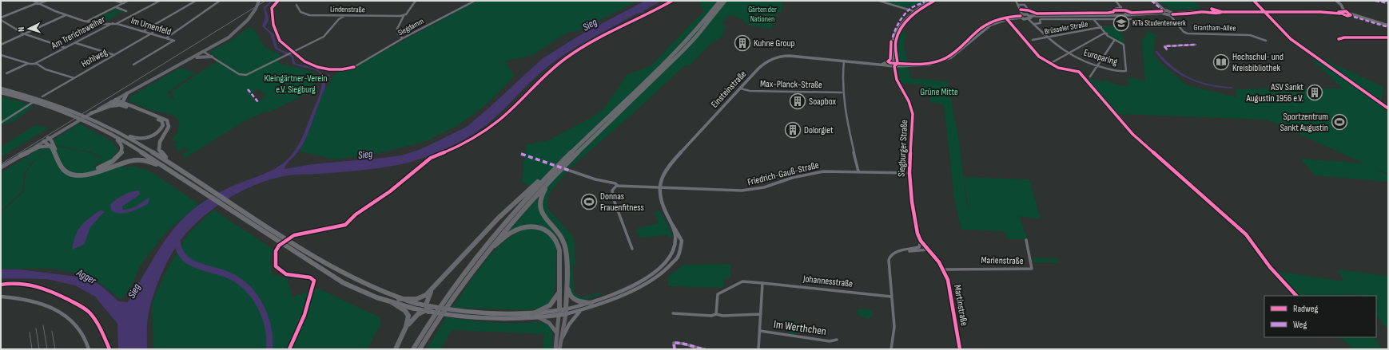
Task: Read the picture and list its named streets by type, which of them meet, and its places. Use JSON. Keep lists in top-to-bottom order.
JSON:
{
  "streets": {
    "street": [
      "Lindenstraße",
      "Im Urnenfeld",
      "Siegdamm",
      "Brüsseler Straße",
      "Grantham-Allee",
      "Am Trerichsweiher",
      "Europaring",
      "Hohlweg",
      "Max-Planck-Straße",
      "Einsteinstraße",
      "Siegburger Straße",
      "Friedrich-Gauß-Straße",
      "Marienstraße",
      "Johannesstraße",
      "Martinstraße",
      "Im Werthchen"
    ]
  },
  "crossings": [
    ["Im Urnenfeld", "Am Trerichsweiher"],
    ["Im Urnenfeld", "Hohlweg"],
    ["Brüsseler Straße", "Europaring"],
    ["Max-Planck-Straße", "Einsteinstraße"],
    ["Einsteinstraße", "Siegburger Straße"],
    ["Einsteinstraße", "Friedrich-Gauß-Straße"],
    ["Siegburger Straße", "Friedrich-Gauß-Straße"],
    ["Siegburger Straße", "Martinstraße"],
    ["Marienstraße", "Martinstraße"]
  ],
  "water": ["Sieg", "Agger"],
  "parks": ["Gärten der Nationen", "Kleingärtner-Verein e.V. Siegburg", "Grüne Mitte"],
  "places": {
    "school or university": ["KiTa Studentenwerk"],
    "building": [
      "Kuhne Group",
      "ASV Sankt Augustin 1956 e.V.",
      "Soapbox",
      "Dolorgiet"
    ],
    "library": ["Hochschul- und Kreisbibliothek"],
    "sports": ["Sportzentrum Sankt Augustin", "Donnas Frauenfitness"]
  },
  "legend": ["Radweg", "Weg"],
  "north": "left"
}
